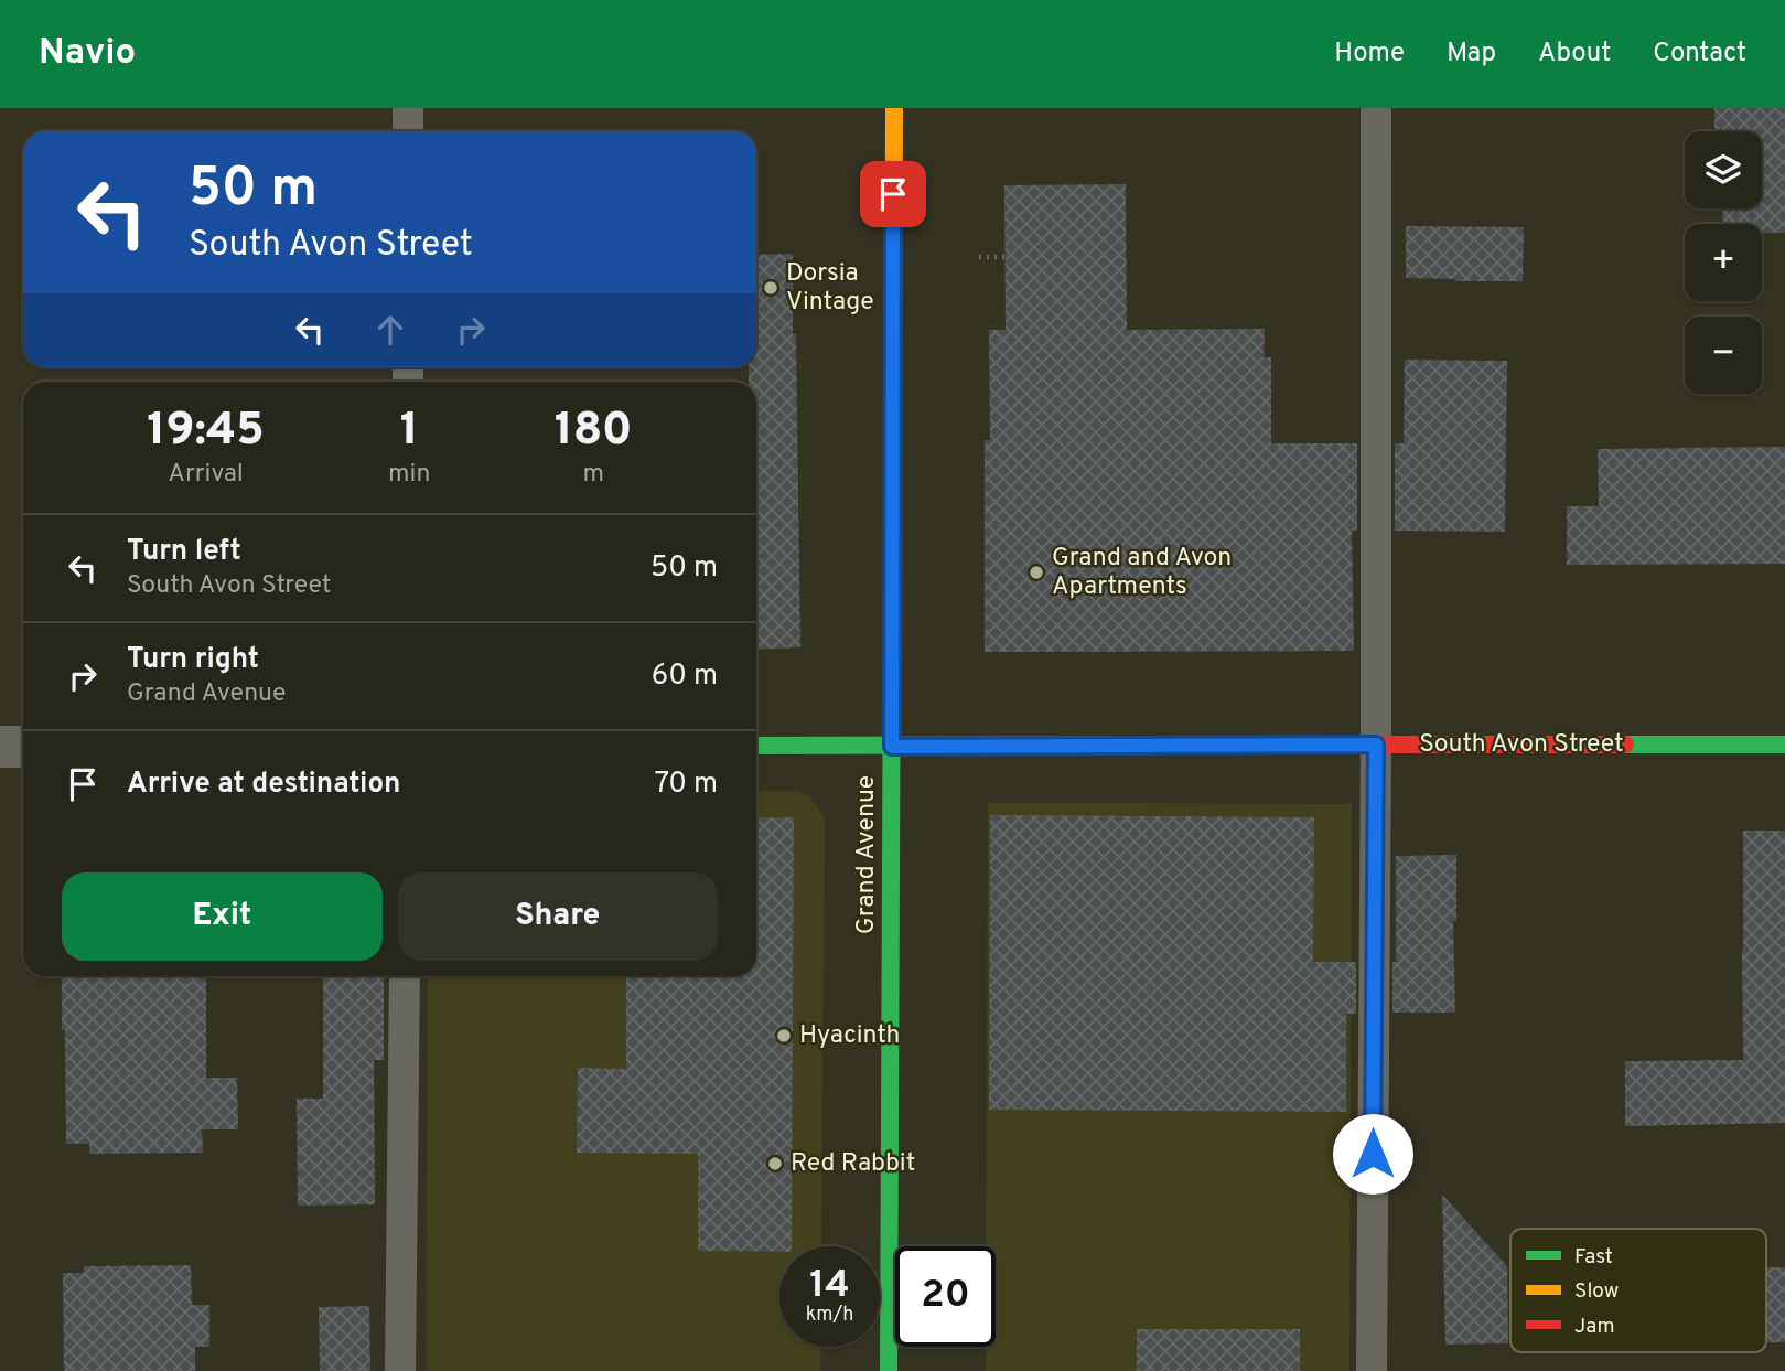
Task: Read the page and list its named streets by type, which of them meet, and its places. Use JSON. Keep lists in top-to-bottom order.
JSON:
{
  "streets": {
    "main road": ["South Avon Street", "Grand Avenue"]
  },
  "crossings": [
    ["South Avon Street", "Grand Avenue"]
  ],
  "places": [
    "Dorsia Vintage",
    "Grand and Avon Apartments",
    "Hyacinth",
    "Red Rabbit"
  ],
  "legend": ["Fast", "Slow", "Jam"],
  "page": {
    "header": "Navio",
    "nav": [
      "Home",
      "Map",
      "About",
      "Contact"
    ],
    "map_buttons": ["+", "−"],
    "turn": ["50 m", "South Avon Street"],
    "eta": [
      "19:45",
      "Arrival",
      "1",
      "min",
      "180",
      "m"
    ],
    "list": [
      {
        "name": "Turn left",
        "note": "South Avon Street",
        "value": "50 m"
      },
      {
        "name": "Turn right",
        "note": "Grand Avenue",
        "value": "60 m"
      },
      {
        "name": "Arrive at destination",
        "value": "70 m"
      }
    ],
    "buttons": ["Exit", "Share"],
    "speed": "14 km/h",
    "limit": "20"
  }
}
